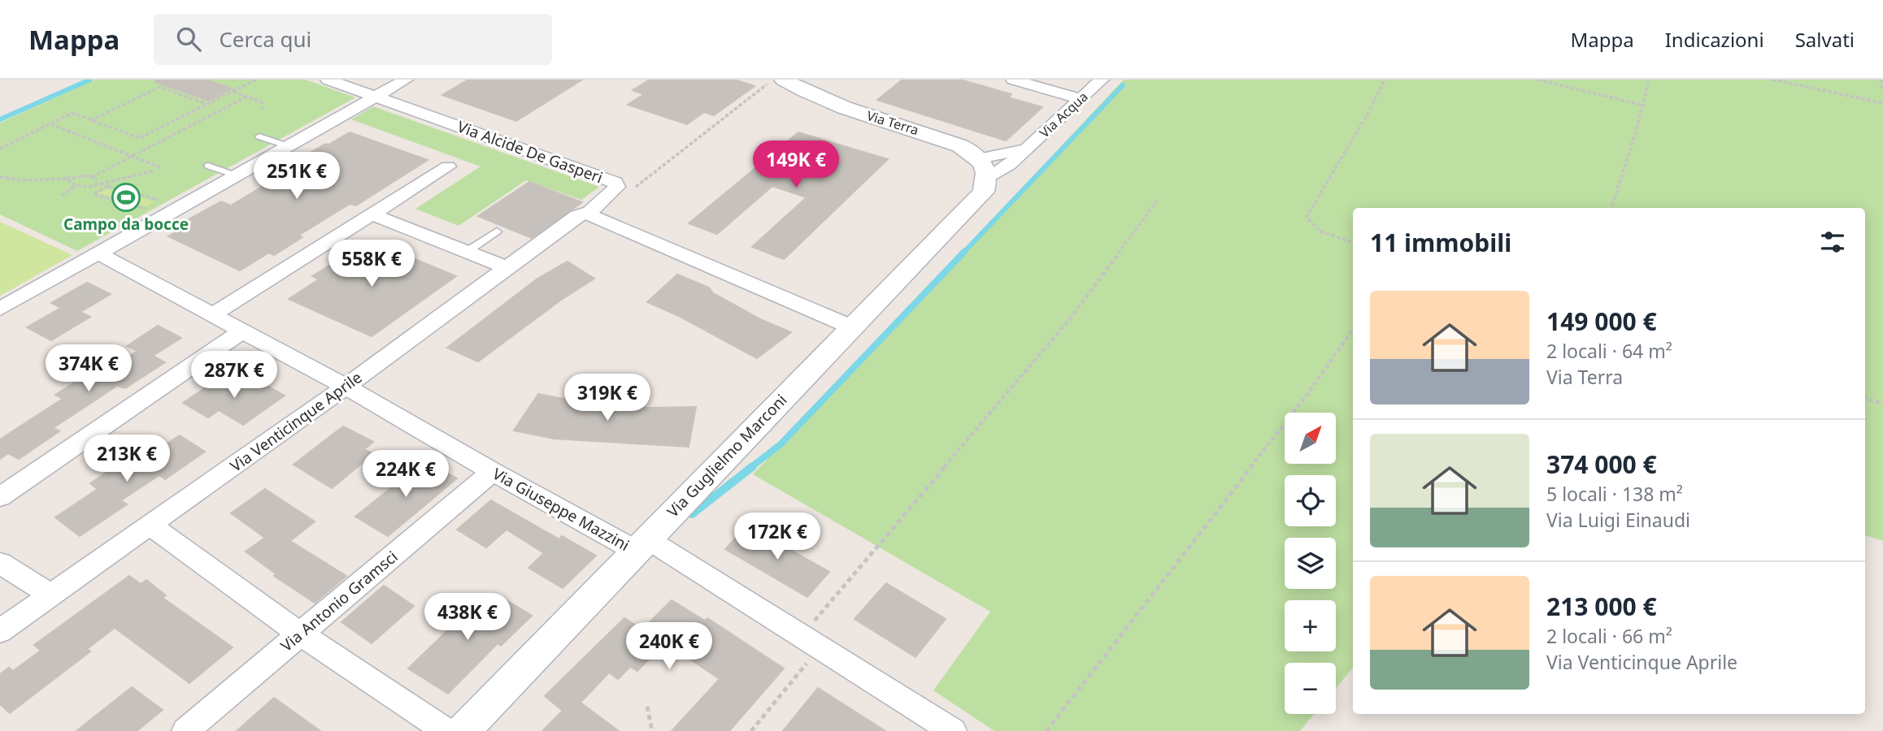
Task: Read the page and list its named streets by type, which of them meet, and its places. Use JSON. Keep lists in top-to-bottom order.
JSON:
{
  "streets": {
    "street": [
      "Via Acqua",
      "Via Terra",
      "Via Alcide De Gasperi",
      "Via Venticinque Aprile",
      "Via Guglielmo Marconi",
      "Via Giuseppe Mazzini",
      "Via Antonio Gramsci"
    ]
  },
  "crossings": [
    ["Via Acqua", "Via Terra"],
    ["Via Acqua", "Via Guglielmo Marconi"],
    ["Via Terra", "Via Guglielmo Marconi"],
    ["Via Alcide De Gasperi", "Via Venticinque Aprile"],
    ["Via Venticinque Aprile", "Via Giuseppe Mazzini"],
    ["Via Guglielmo Marconi", "Via Giuseppe Mazzini"],
    ["Via Giuseppe Mazzini", "Via Antonio Gramsci"]
  ],
  "places": {
    "sports": ["Campo da bocce"]
  },
  "north": "top right",
  "page": {
    "header": "Mappa",
    "search": "Cerca qui",
    "nav": ["Mappa", "Indicazioni", "Salvati"],
    "price": [
      "149K €",
      "251K €",
      "558K €",
      "374K €",
      "287K €",
      "319K €",
      "213K €",
      "224K €",
      "172K €",
      "438K €",
      "240K €"
    ],
    "heading": "11 immobili",
    "list": [
      {
        "name": "149 000 €",
        "note": "2 locali · 64 m² · Via Terra"
      },
      {
        "name": "374 000 €",
        "note": "5 locali · 138 m² · Via Luigi Einaudi"
      },
      {
        "name": "213 000 €",
        "note": "2 locali · 66 m² · Via Venticinque Aprile"
      }
    ],
    "map_buttons": ["+", "−"]
  }
}
